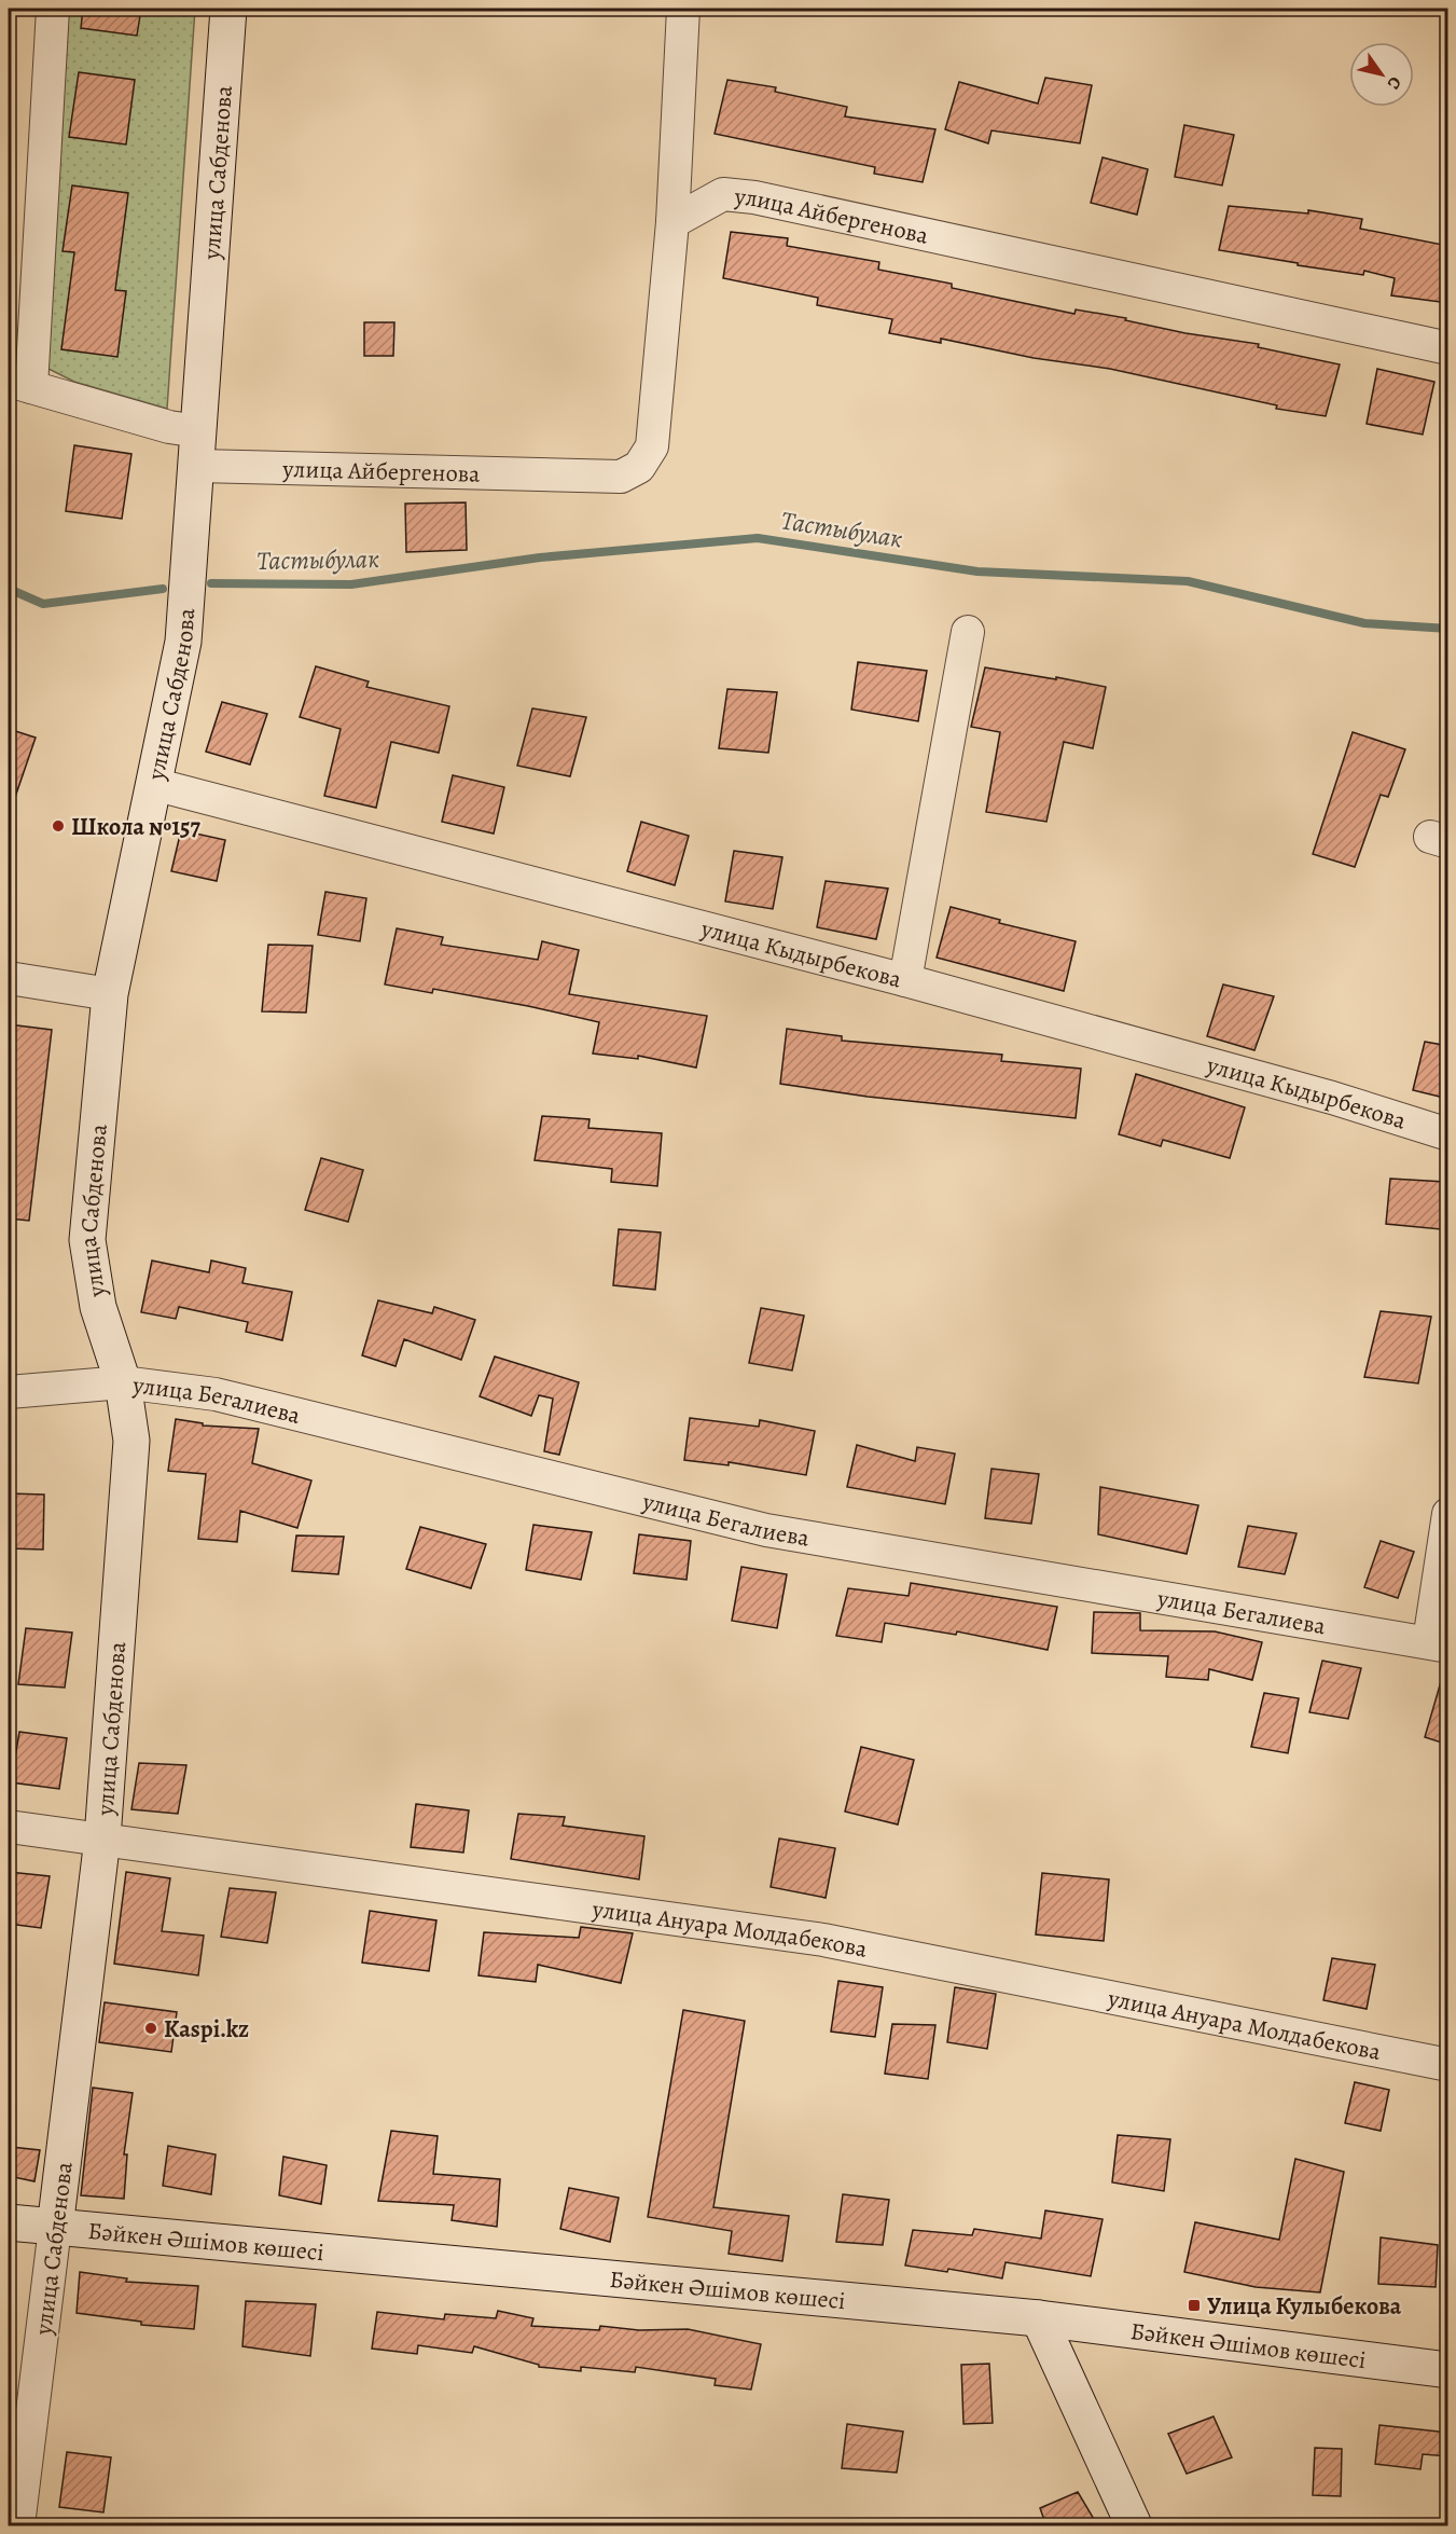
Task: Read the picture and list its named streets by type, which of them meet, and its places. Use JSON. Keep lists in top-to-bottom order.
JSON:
{
  "streets": {
    "street": [
      "улица Сабденова",
      "улица Айбергенова",
      "улица Кыдырбекова",
      "улица Бегалиева",
      "улица Ануара Молдабекова",
      "Бәйкен Әшімов көшесі"
    ]
  },
  "crossings": [
    ["улица Сабденова", "улица Айбергенова"],
    ["улица Сабденова", "улица Кыдырбекова"],
    ["улица Сабденова", "улица Бегалиева"],
    ["улица Сабденова", "улица Ануара Молдабекова"],
    ["улица Сабденова", "Бәйкен Әшімов көшесі"]
  ],
  "water": ["Тастыбулак"],
  "places": {
    "other": ["Школа №157", "Kaspi.kz"],
    "transit": ["Улица Кулыбекова"]
  },
  "north": "bottom right"
}
